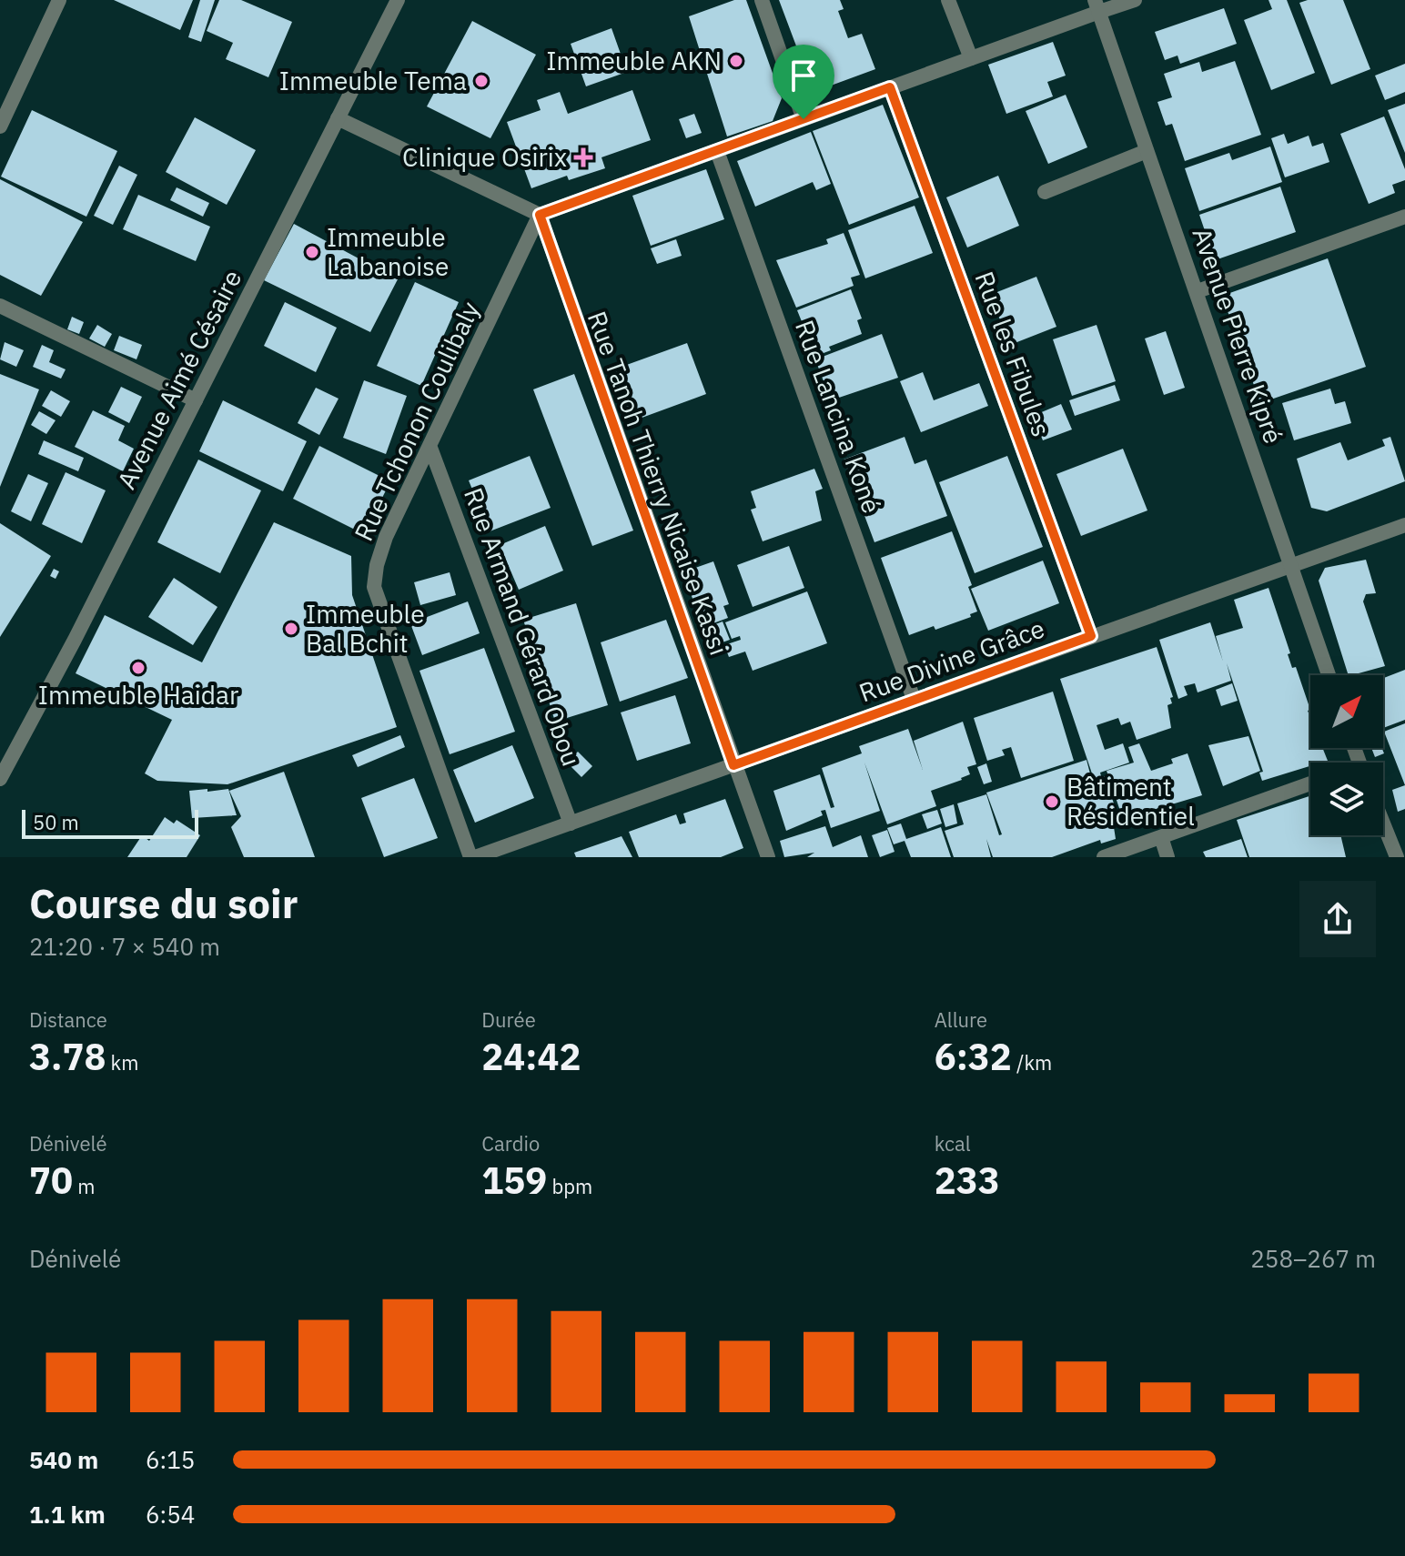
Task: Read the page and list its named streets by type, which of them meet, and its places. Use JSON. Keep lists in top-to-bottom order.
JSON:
{
  "streets": {
    "street": [
      "Avenue Pierre Kipré",
      "Rue les Fibules",
      "Avenue Aimé Césaire",
      "Rue Lancina Koné",
      "Rue Tchonon Coulibaly",
      "Rue Tanoh Thierry Nicaise Kassi",
      "Rue Armand Gérard Obou",
      "Rue Divine Grâce"
    ]
  },
  "crossings": [
    ["Avenue Pierre Kipré", "Rue Divine Grâce"],
    ["Rue les Fibules", "Rue Divine Grâce"],
    ["Rue Lancina Koné", "Rue Divine Grâce"],
    ["Rue Tchonon Coulibaly", "Rue Tanoh Thierry Nicaise Kassi"],
    ["Rue Tchonon Coulibaly", "Rue Armand Gérard Obou"],
    ["Rue Tchonon Coulibaly", "Rue Divine Grâce"],
    ["Rue Tanoh Thierry Nicaise Kassi", "Rue Divine Grâce"],
    ["Rue Armand Gérard Obou", "Rue Divine Grâce"]
  ],
  "places": {
    "other": [
      "Immeuble AKN",
      "Immeuble Tema",
      "Immeuble La banoise",
      "Immeuble Bal Bchit",
      "Immeuble Haidar",
      "Bâtiment Résidentiel"
    ],
    "health": ["Clinique Osirix"]
  },
  "scale_bar": "50 m",
  "north": "top right",
  "page": {
    "scale": "50 m",
    "heading": ["Course du soir", "21:20 · 7 × 540 m"],
    "stats": [
      ["Distance", "3.78 km"],
      ["Durée", "24:42"],
      ["Allure", "6:32 /km"],
      ["Dénivelé", "70 m"],
      ["Cardio", "159 bpm"],
      ["kcal", "233"]
    ],
    "chart": ["Dénivelé", "258–267 m"],
    "list": [
      {
        "name": "540 m",
        "note": "6:15"
      },
      {
        "name": "1.1 km",
        "note": "6:54"
      }
    ]
  }
}
